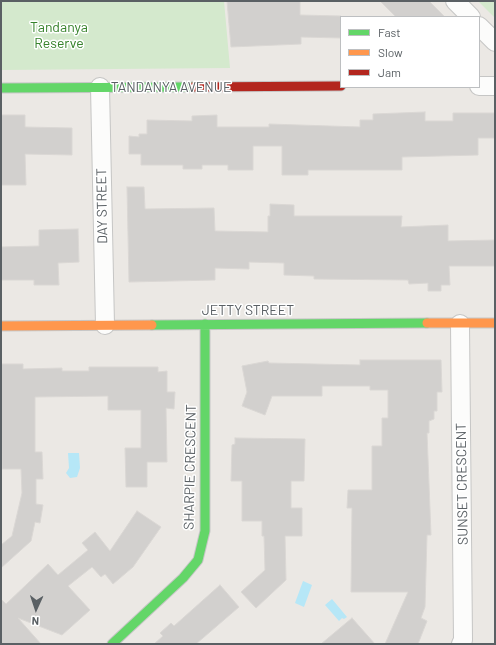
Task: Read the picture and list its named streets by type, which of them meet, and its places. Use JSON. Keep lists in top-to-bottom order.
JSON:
{
  "streets": {
    "street": [
      "TANDANYA AVENUE",
      "DAY STREET",
      "JETTY STREET",
      "SHARPIE CRESCENT",
      "SUNSET CRESCENT"
    ]
  },
  "crossings": [
    ["TANDANYA AVENUE", "DAY STREET"],
    ["DAY STREET", "JETTY STREET"],
    ["JETTY STREET", "SHARPIE CRESCENT"],
    ["JETTY STREET", "SUNSET CRESCENT"]
  ],
  "parks": ["Tandanya Reserve"],
  "legend": ["Fast", "Slow", "Jam"],
  "north": "bottom"
}
